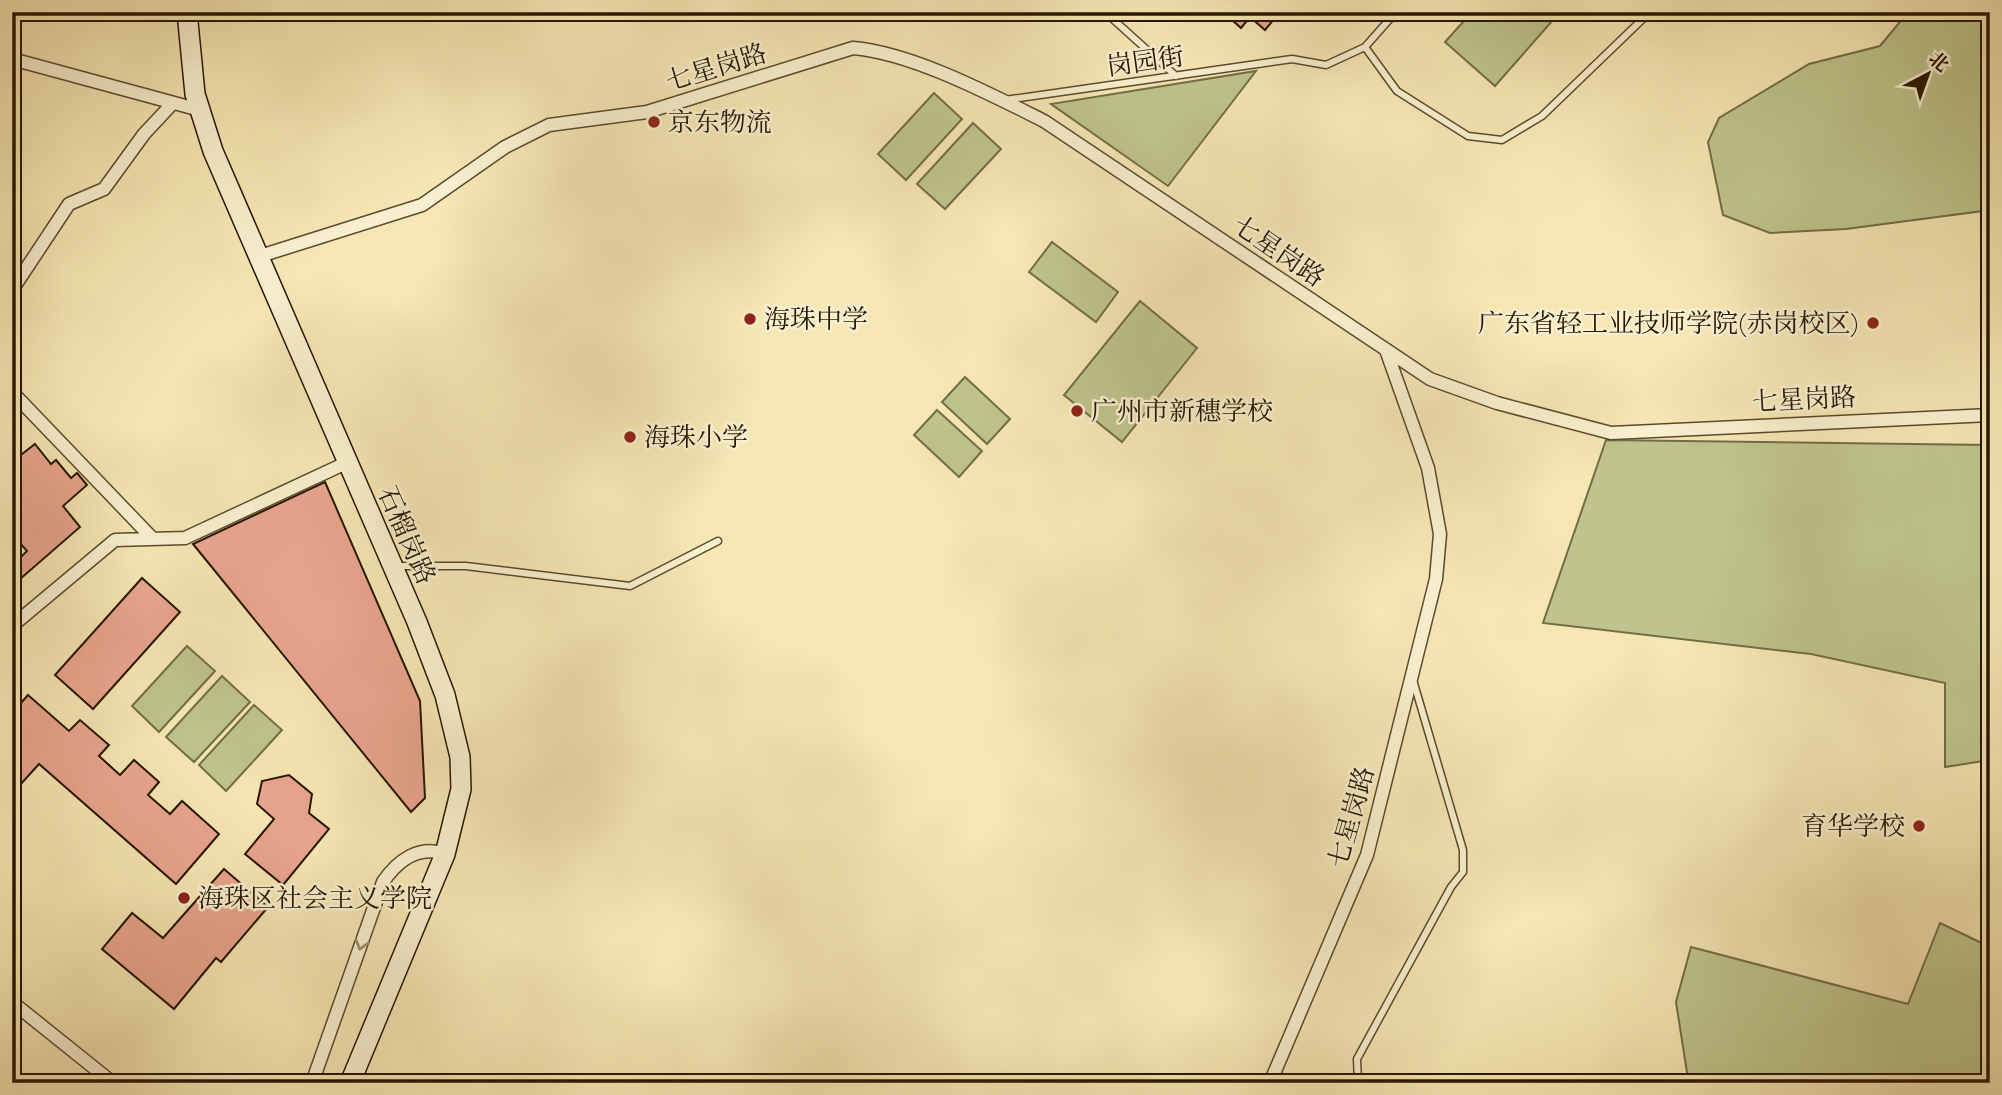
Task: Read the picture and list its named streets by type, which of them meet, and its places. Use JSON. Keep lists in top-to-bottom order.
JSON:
{
  "streets": {
    "main road": ["石榴岗路"],
    "street": ["七星岗路"],
    "lane": ["岗园街"]
  },
  "crossings": [
    ["岗园街", "七星岗路"],
    ["七星岗路", "石榴岗路"]
  ],
  "places": [
    "京东物流",
    "海珠中学",
    "广东省轻工业技师学院(赤岗校区)",
    "广州市新穗学校",
    "海珠小学",
    "育华学校",
    "海珠区社会主义学院"
  ],
  "north": "top right"
}
